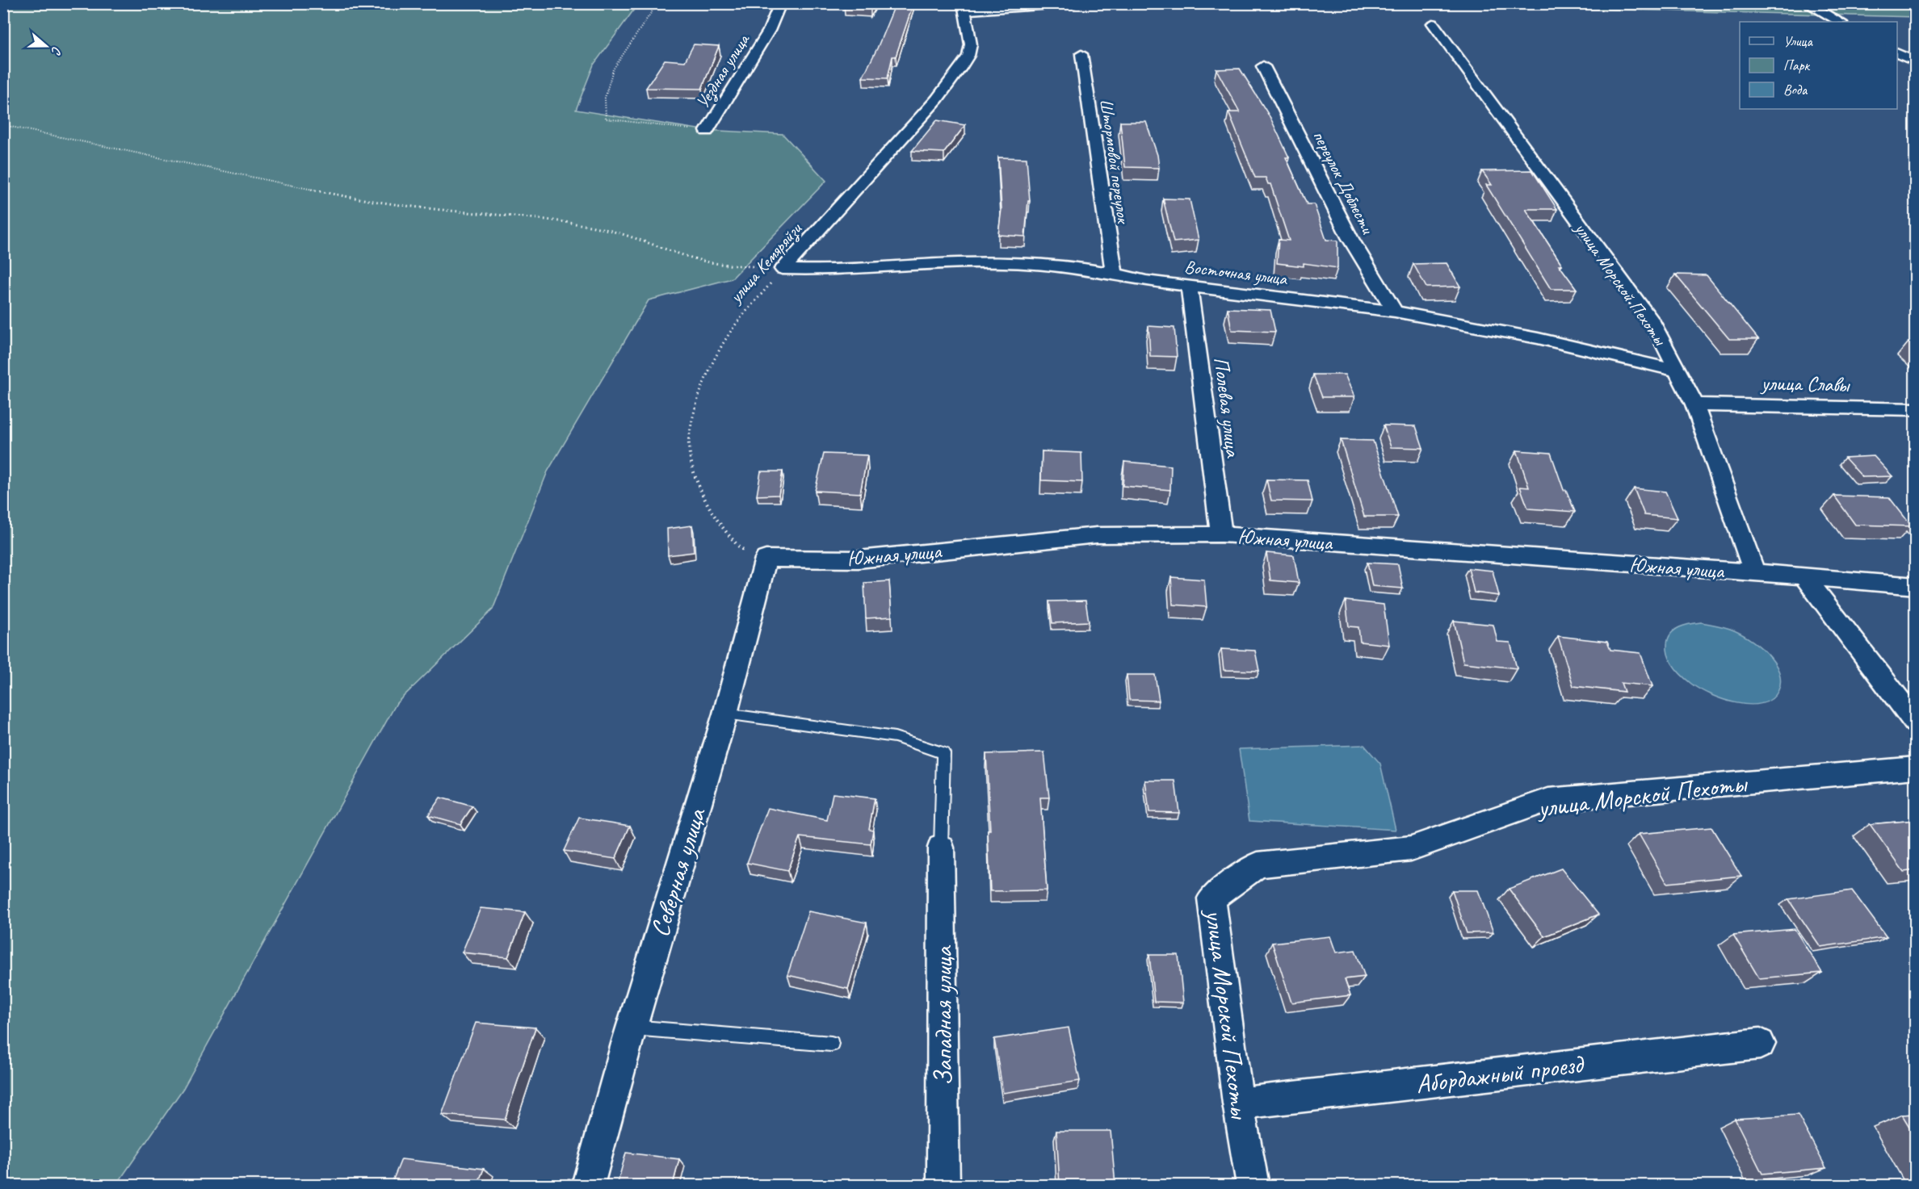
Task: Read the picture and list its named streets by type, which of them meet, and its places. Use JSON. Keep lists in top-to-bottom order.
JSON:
{
  "streets": {
    "street": [
      "Уездная улица",
      "Штормовой переулок",
      "переулок Доблести",
      "улица Кемяряйзи",
      "Восточная улица",
      "улица Морской Пехоты",
      "улица Славы",
      "Полевая улица",
      "Южная улица",
      "Северная улица",
      "Западная улица",
      "Абордажный проезд"
    ]
  },
  "crossings": [
    ["Штормовой переулок", "Восточная улица"],
    ["переулок Доблести", "Восточная улица"],
    ["улица Кемяряйзи", "Восточная улица"],
    ["улица Кемяряйзи", "Южная улица"],
    ["улица Кемяряйзи", "Северная улица"],
    ["Восточная улица", "улица Морской Пехоты"],
    ["Восточная улица", "Полевая улица"],
    ["улица Морской Пехоты", "улица Славы"],
    ["улица Морской Пехоты", "Южная улица"],
    ["улица Морской Пехоты", "Абордажный проезд"],
    ["Полевая улица", "Южная улица"],
    ["Южная улица", "Северная улица"]
  ],
  "legend": ["Улица", "Парк", "Вода"],
  "north": "right"
}
